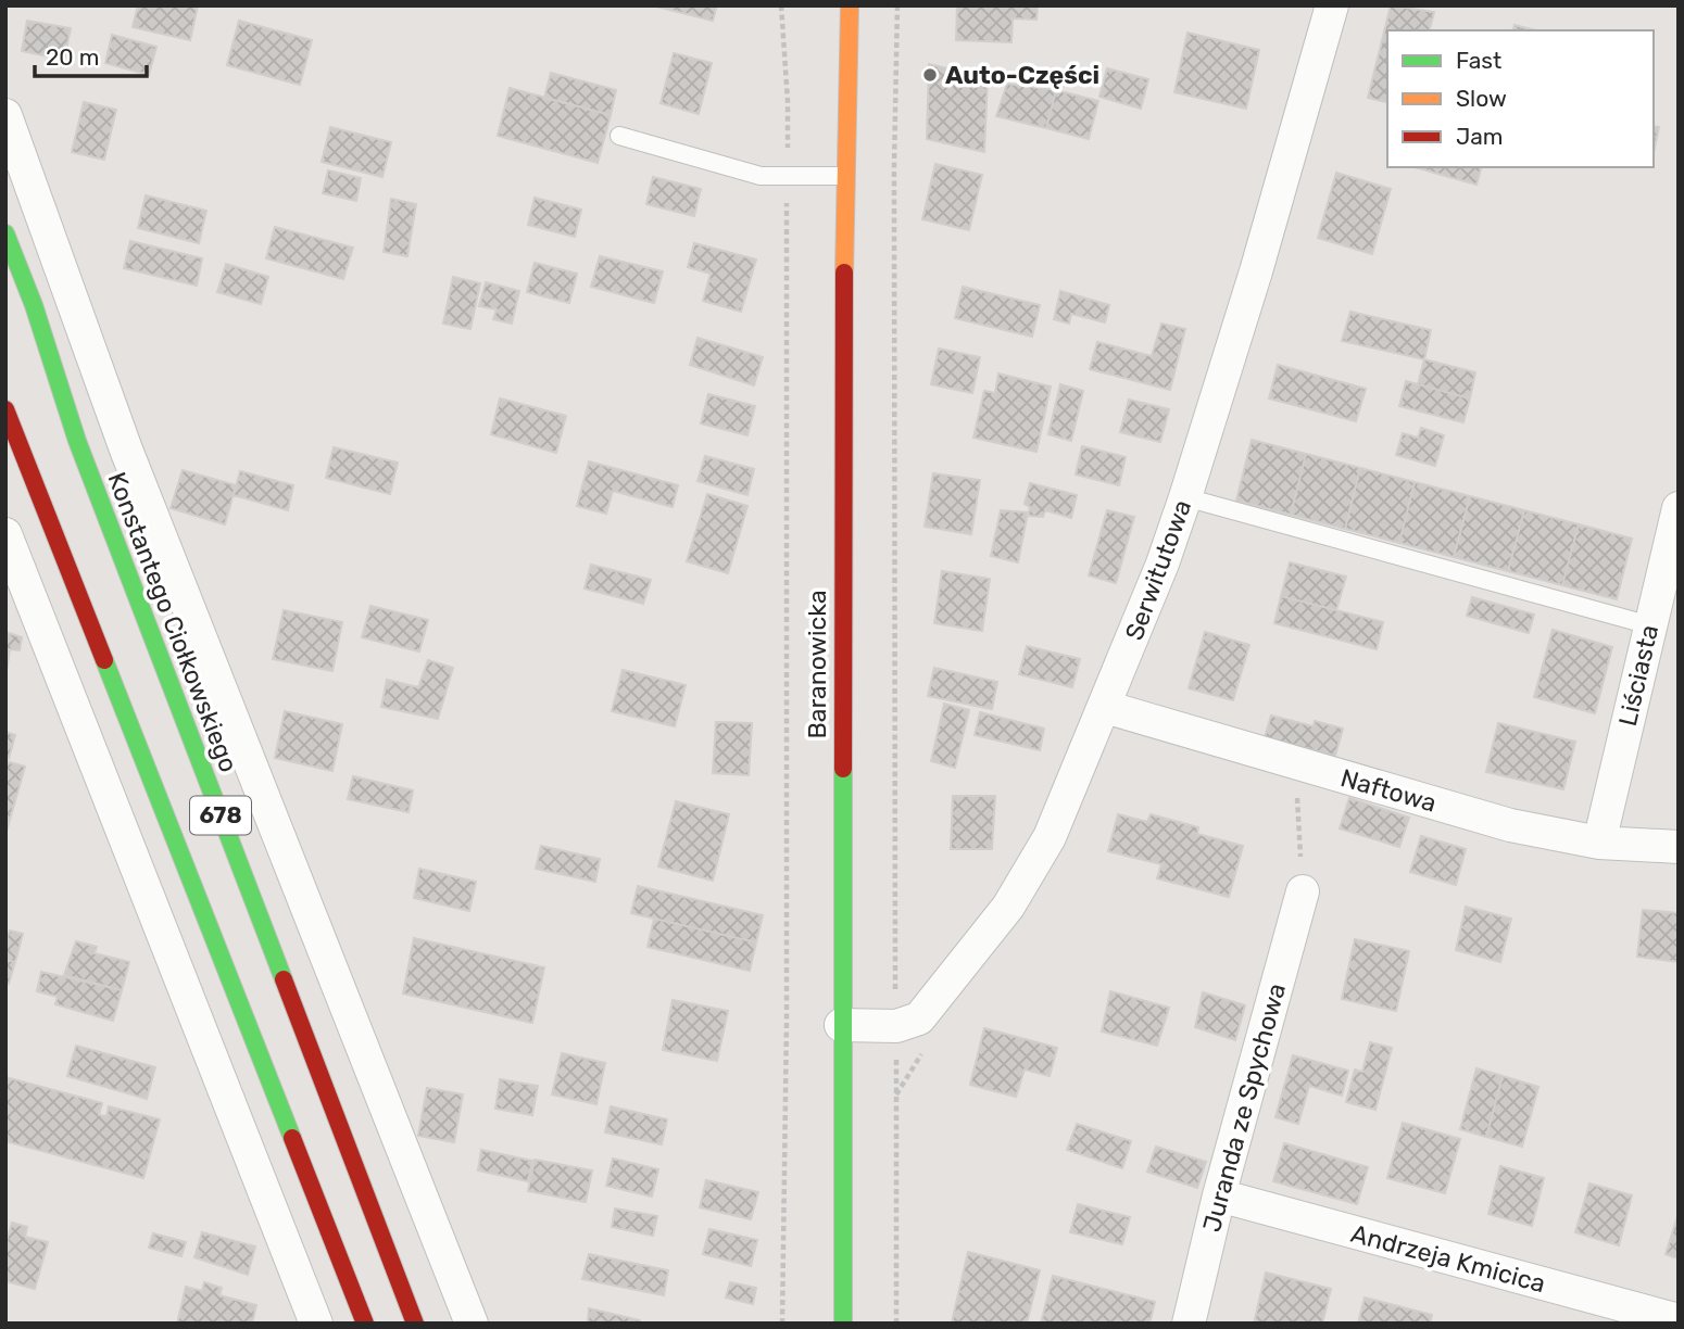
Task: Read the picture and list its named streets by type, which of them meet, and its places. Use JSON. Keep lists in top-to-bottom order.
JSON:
{
  "streets": {
    "main road": ["Konstantego Ciołkowskiego", "Baranowicka", "678"],
    "street": [
      "Serwitutowa",
      "Liściasta",
      "Naftowa",
      "Juranda ze Spychowa",
      "Andrzeja Kmicica"
    ]
  },
  "crossings": [
    ["Serwitutowa", "Naftowa"],
    ["Liściasta", "Naftowa"],
    ["Juranda ze Spychowa", "Andrzeja Kmicica"]
  ],
  "places": ["Auto-Części"],
  "legend": ["Fast", "Slow", "Jam"],
  "scale_bar": "20 m"
}
